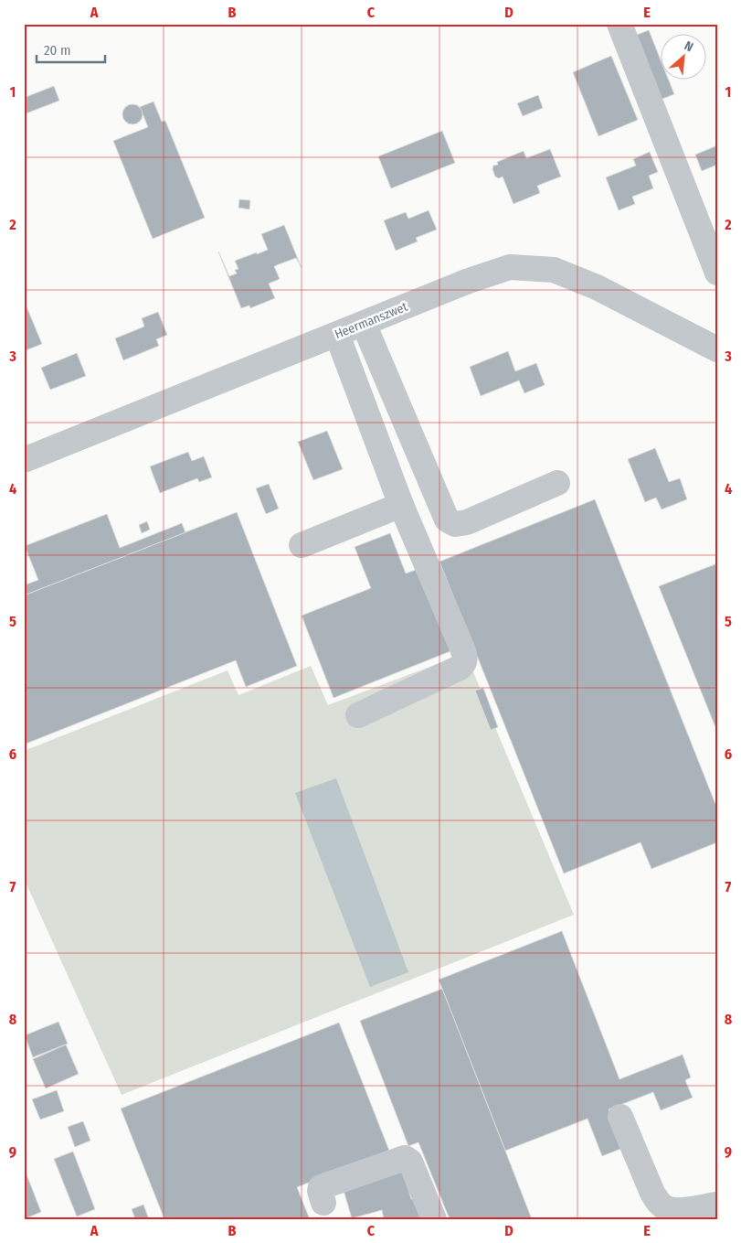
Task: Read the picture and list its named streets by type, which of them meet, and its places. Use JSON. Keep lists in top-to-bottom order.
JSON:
{
  "streets": {
    "street": ["Heermanszwet"]
  },
  "scale_bar": "20 m",
  "north": "top right",
  "grid": {
    "columns": [
      "A",
      "B",
      "C",
      "D",
      "E"
    ],
    "rows": [
      "1",
      "2",
      "3",
      "4",
      "5",
      "6",
      "7",
      "8",
      "9"
    ]
  }
}
